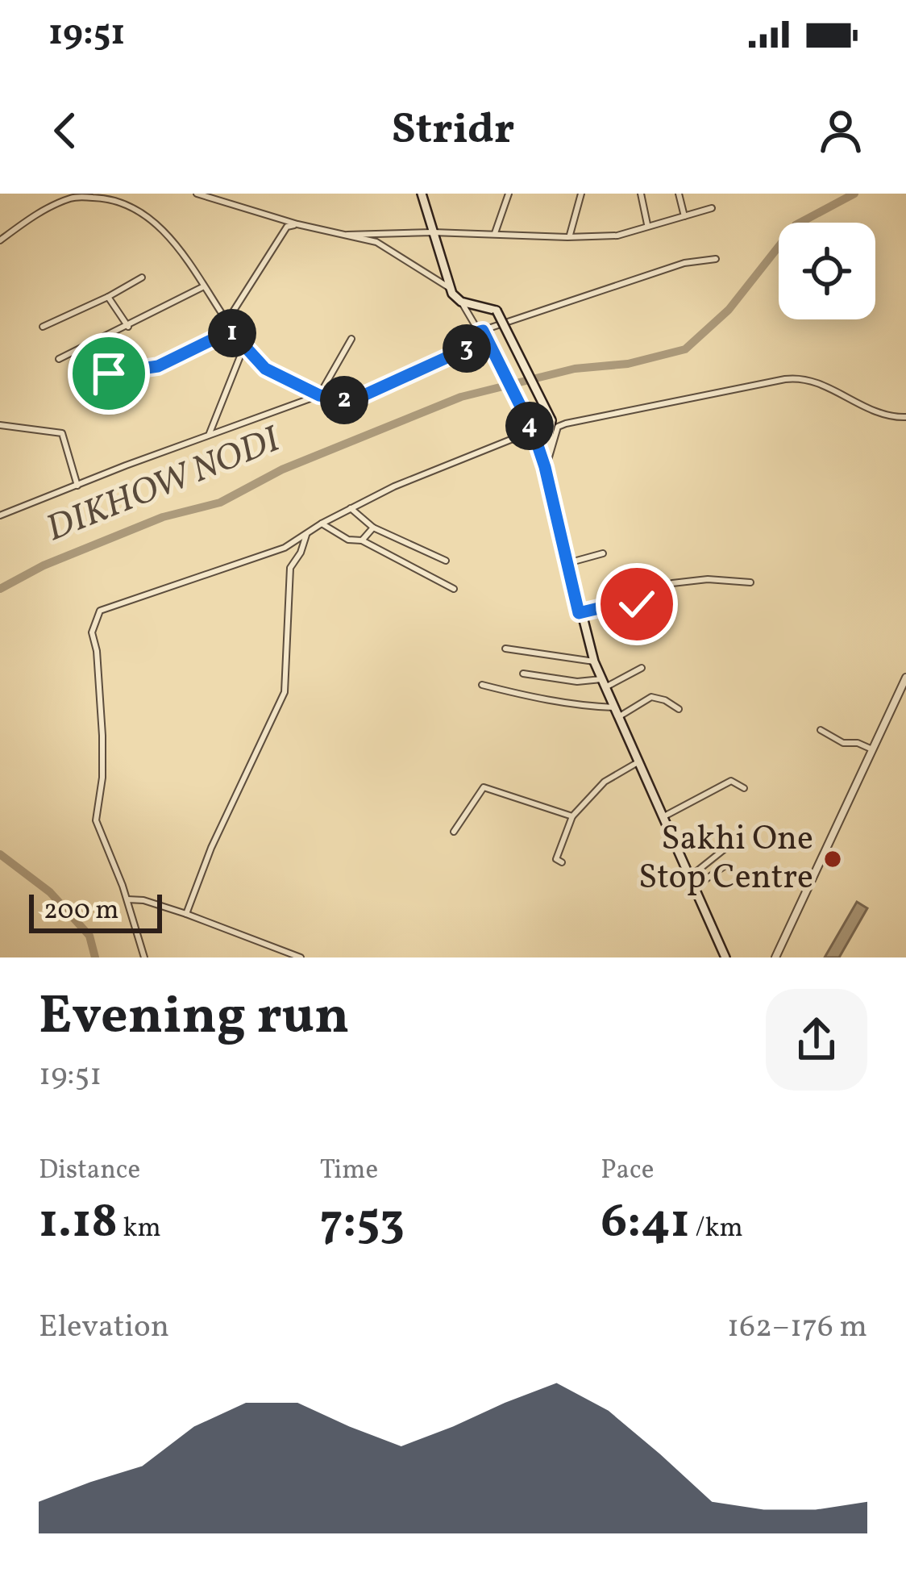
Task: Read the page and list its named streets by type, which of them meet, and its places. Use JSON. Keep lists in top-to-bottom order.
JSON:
{
  "water": ["DIKHOW NODI"],
  "places": ["Sakhi One Stop Centre"],
  "scale_bar": "200 m",
  "page": {
    "status": "19:51",
    "header": "Stridr",
    "pins": [
      "1",
      "3",
      "2",
      "4"
    ],
    "scale": "200 m",
    "heading": ["Evening run", "19:51"],
    "stats": [
      ["Distance", "1.18 km"],
      ["Time", "7:53"],
      ["Pace", "6:41 /km"]
    ],
    "chart": ["Elevation", "162–176 m"]
  }
}
